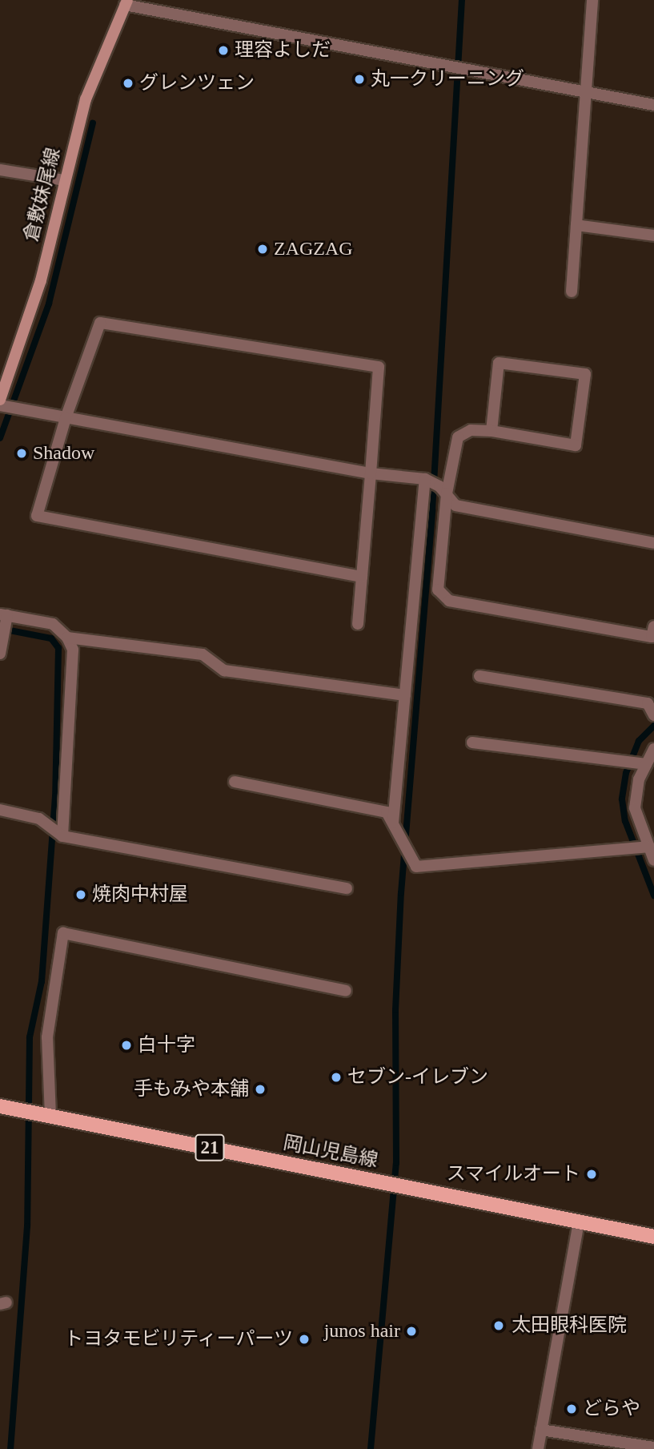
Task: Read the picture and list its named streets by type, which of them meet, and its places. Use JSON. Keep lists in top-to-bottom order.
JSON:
{
  "streets": {
    "main road": ["倉敷妹尾線", "21", "岡山児島線"]
  },
  "places": [
    "理容よしだ",
    "丸一クリーニング",
    "グレンツェン",
    "ZAGZAG",
    "Shadow",
    "焼肉中村屋",
    "白十字",
    "セブン-イレブン",
    "手もみや本舗",
    "スマイルオート",
    "太田眼科医院",
    "junos hair",
    "トヨタモビリティーパーツ",
    "どらや"
  ]
}
